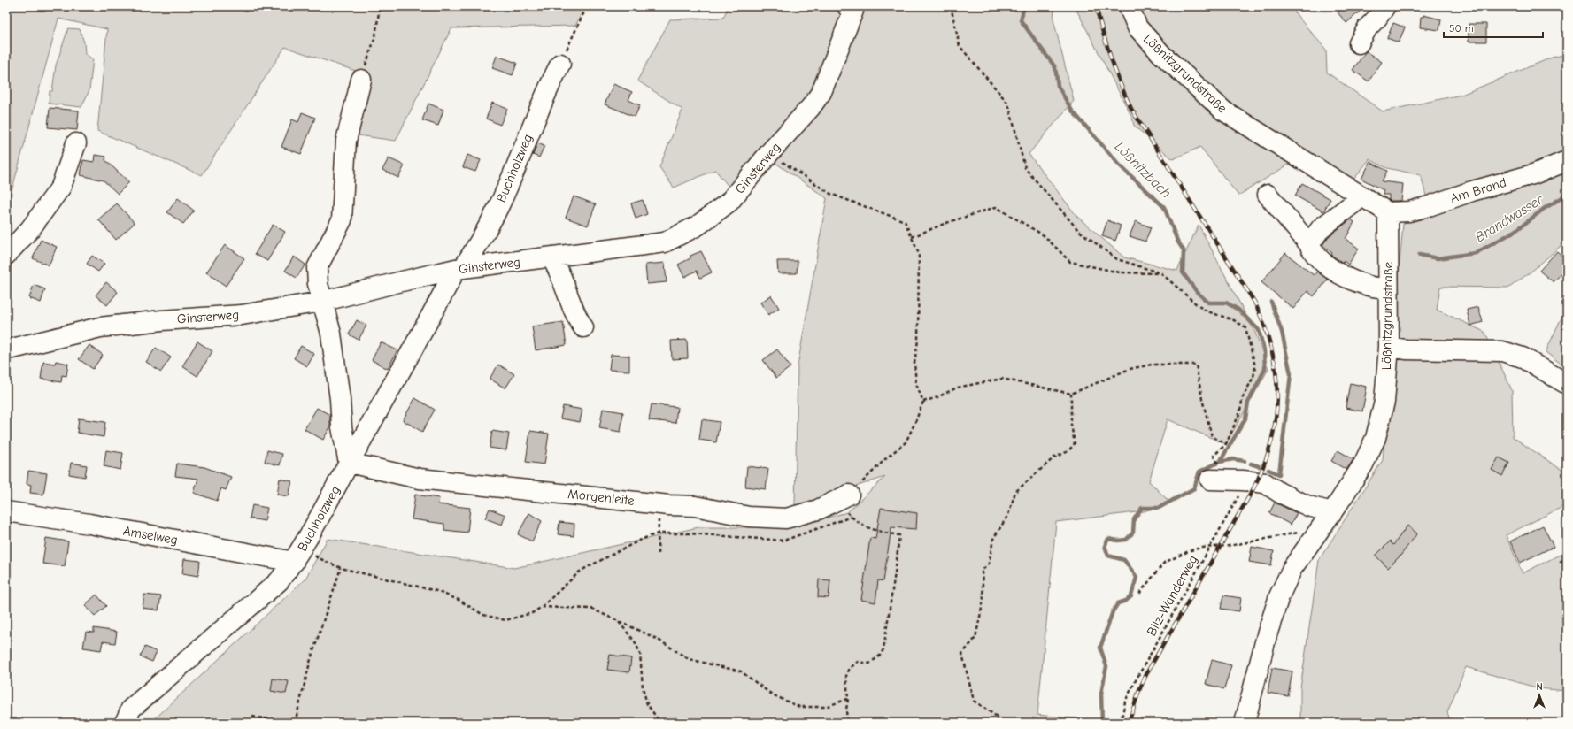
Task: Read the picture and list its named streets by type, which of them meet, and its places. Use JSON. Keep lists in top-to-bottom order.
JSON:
{
  "streets": {
    "street": [
      "Lößnitzgrundstraße",
      "Buchholzweg",
      "Ginsterweg",
      "Am Brand",
      "Morgenleite",
      "Amselweg"
    ],
    "path": ["Bilz-Wanderweg"]
  },
  "crossings": [
    ["Lößnitzgrundstraße", "Am Brand"],
    ["Buchholzweg", "Ginsterweg"],
    ["Buchholzweg", "Morgenleite"],
    ["Buchholzweg", "Amselweg"]
  ],
  "water": ["Lößnitzbach", "Brandwasser"],
  "scale_bar": "50 m",
  "north": "top"
}
